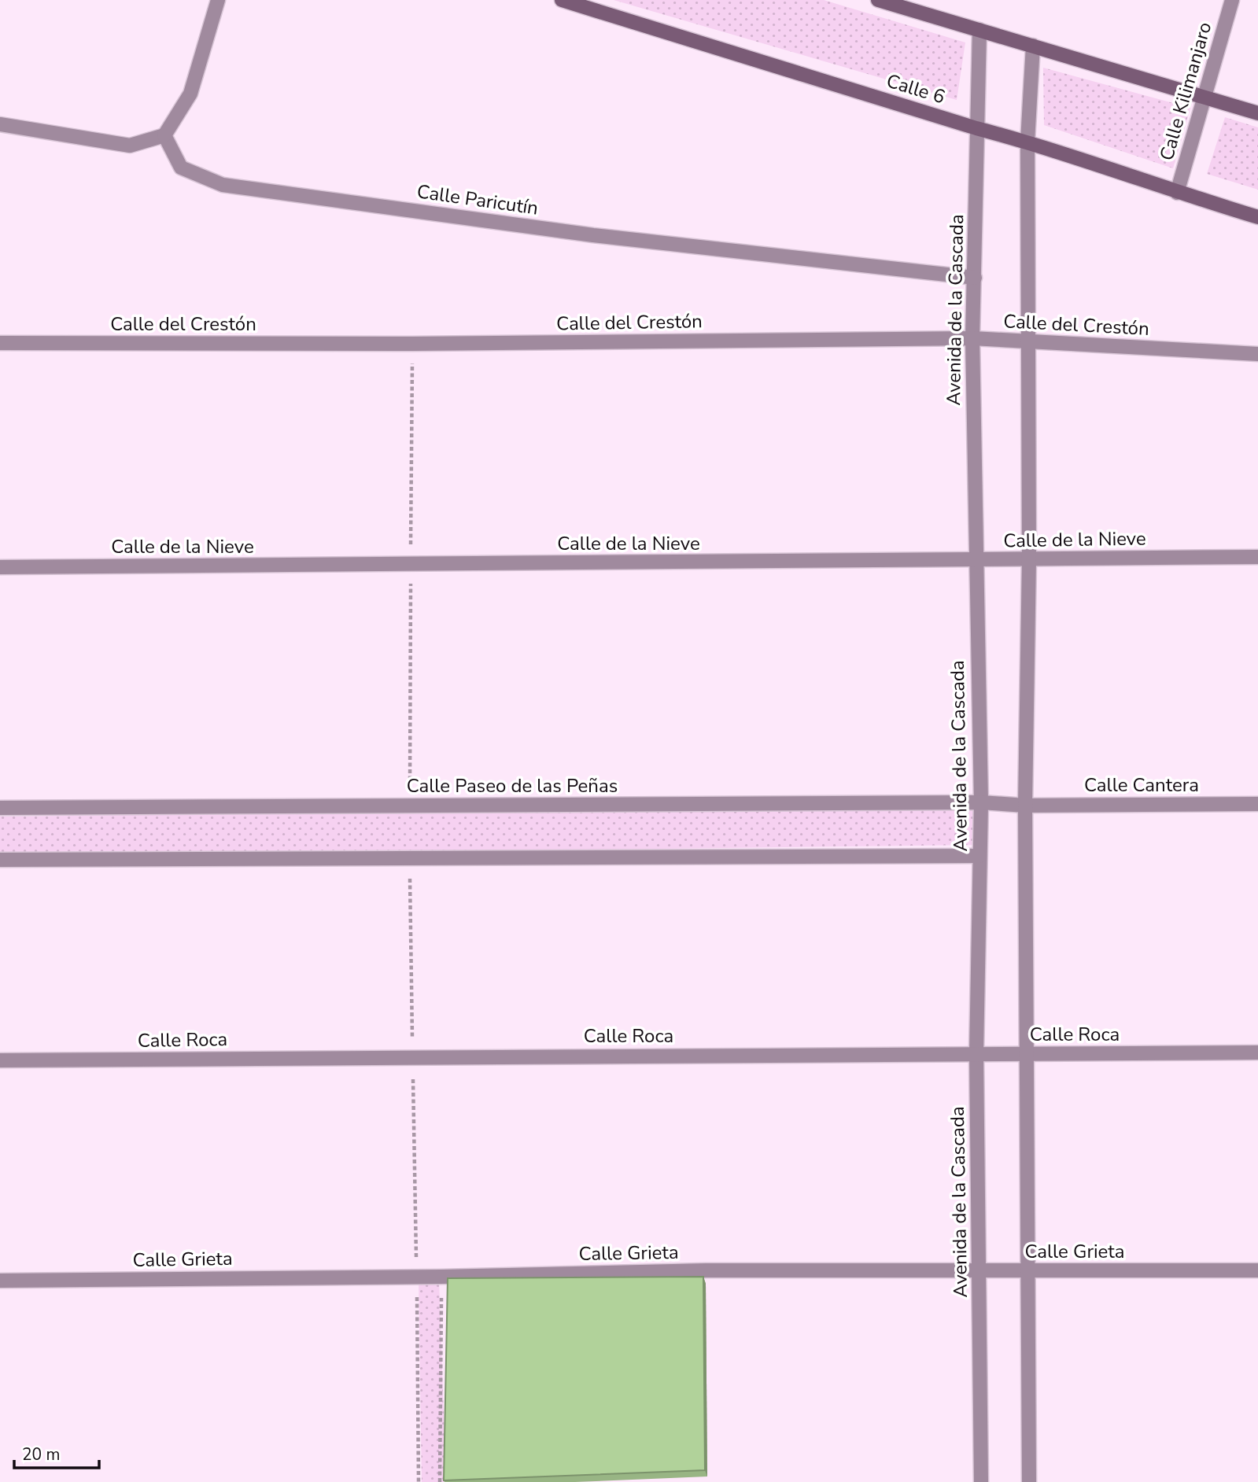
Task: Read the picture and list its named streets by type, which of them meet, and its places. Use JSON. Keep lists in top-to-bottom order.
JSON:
{
  "streets": {
    "main road": ["Calle 6"],
    "street": [
      "Calle Kilimanjaro",
      "Calle Paricutín",
      "Avenida de la Cascada",
      "Calle del Crestón",
      "Calle de la Nieve",
      "Calle Cantera",
      "Calle Paseo de las Peñas",
      "Calle Roca",
      "Calle Grieta"
    ]
  },
  "crossings": [
    ["Calle 6", "Calle Kilimanjaro"],
    ["Calle 6", "Avenida de la Cascada"],
    ["Calle Paricutín", "Avenida de la Cascada"],
    ["Avenida de la Cascada", "Calle del Crestón"],
    ["Avenida de la Cascada", "Calle de la Nieve"],
    ["Avenida de la Cascada", "Calle Paseo de las Peñas"],
    ["Avenida de la Cascada", "Calle Roca"],
    ["Avenida de la Cascada", "Calle Grieta"],
    ["Calle Cantera", "Calle Paseo de las Peñas"]
  ],
  "scale_bar": "20 m"
}
